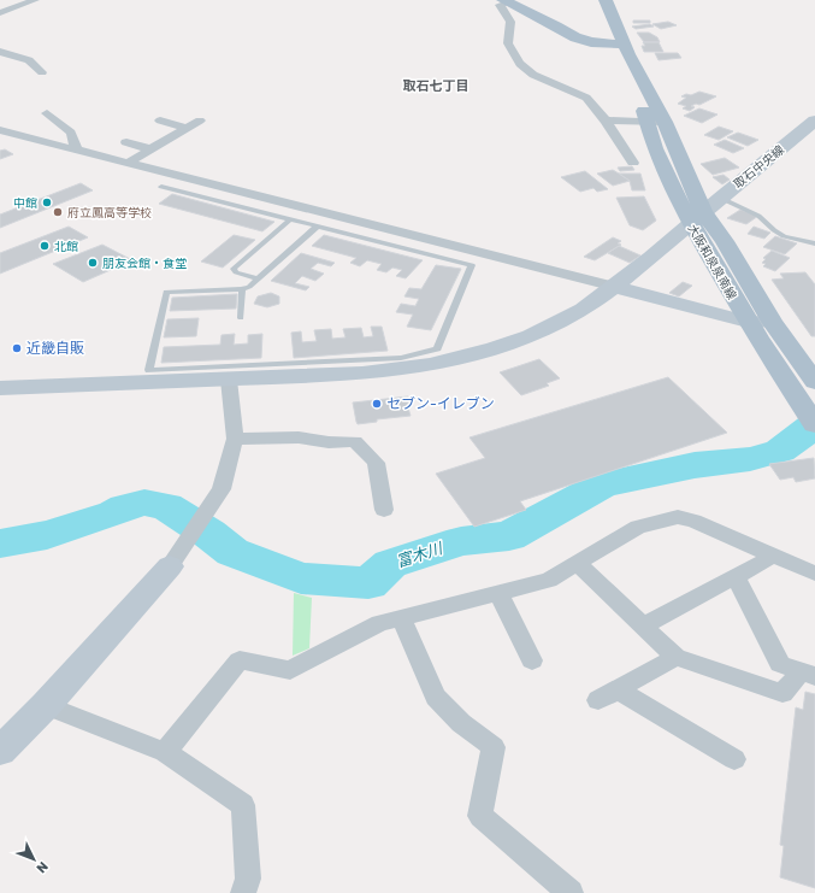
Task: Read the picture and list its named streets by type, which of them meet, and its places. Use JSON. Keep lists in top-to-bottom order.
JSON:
{
  "streets": {
    "main road": ["大阪和泉泉南線"],
    "street": ["取石中央線"]
  },
  "crossings": [
    ["取石中央線", "大阪和泉泉南線"]
  ],
  "districts": ["取石七丁目"],
  "water": ["富木川"],
  "places": [
    "中館",
    "府立鳳高等学校",
    "北館",
    "朋友会館・食堂",
    "近畿自販",
    "セブン-イレブン"
  ],
  "north": "bottom right"
}
